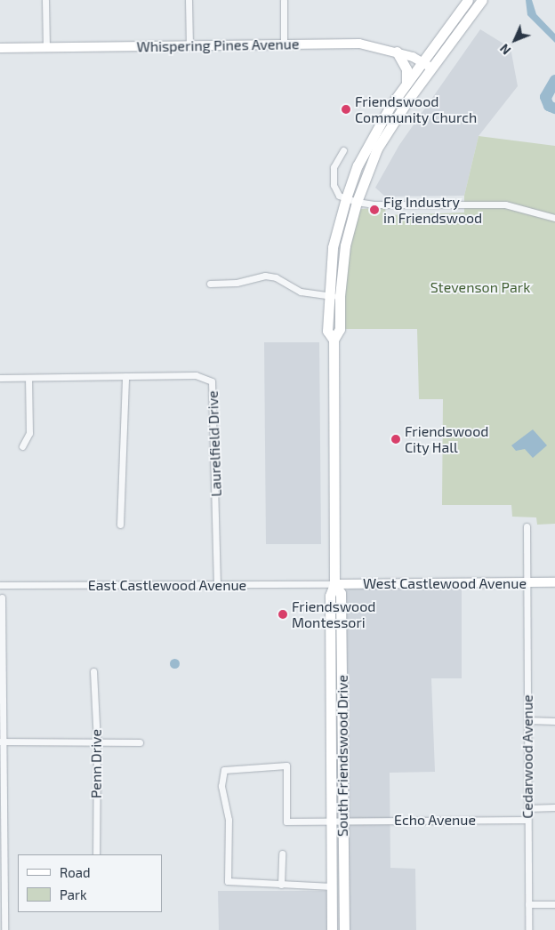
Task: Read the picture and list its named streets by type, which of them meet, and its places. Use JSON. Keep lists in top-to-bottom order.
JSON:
{
  "streets": {
    "main road": ["Whispering Pines Avenue", "West Castlewood Avenue", "South Friendswood Drive"],
    "street": [
      "Laurelfield Drive",
      "East Castlewood Avenue",
      "Cedarwood Avenue",
      "Penn Drive",
      "Echo Avenue"
    ]
  },
  "crossings": [
    ["Whispering Pines Avenue", "South Friendswood Drive"],
    ["Laurelfield Drive", "East Castlewood Avenue"],
    ["West Castlewood Avenue", "East Castlewood Avenue"],
    ["West Castlewood Avenue", "South Friendswood Drive"],
    ["West Castlewood Avenue", "Cedarwood Avenue"],
    ["East Castlewood Avenue", "South Friendswood Drive"],
    ["South Friendswood Drive", "Echo Avenue"],
    ["Cedarwood Avenue", "Echo Avenue"]
  ],
  "parks": ["Stevenson Park"],
  "places": [
    "Friendswood Community Church",
    "Fig Industry in Friendswood",
    "Friendswood City Hall",
    "Friendswood Montessori"
  ],
  "legend": ["Road", "Park"],
  "north": "bottom left"
}
